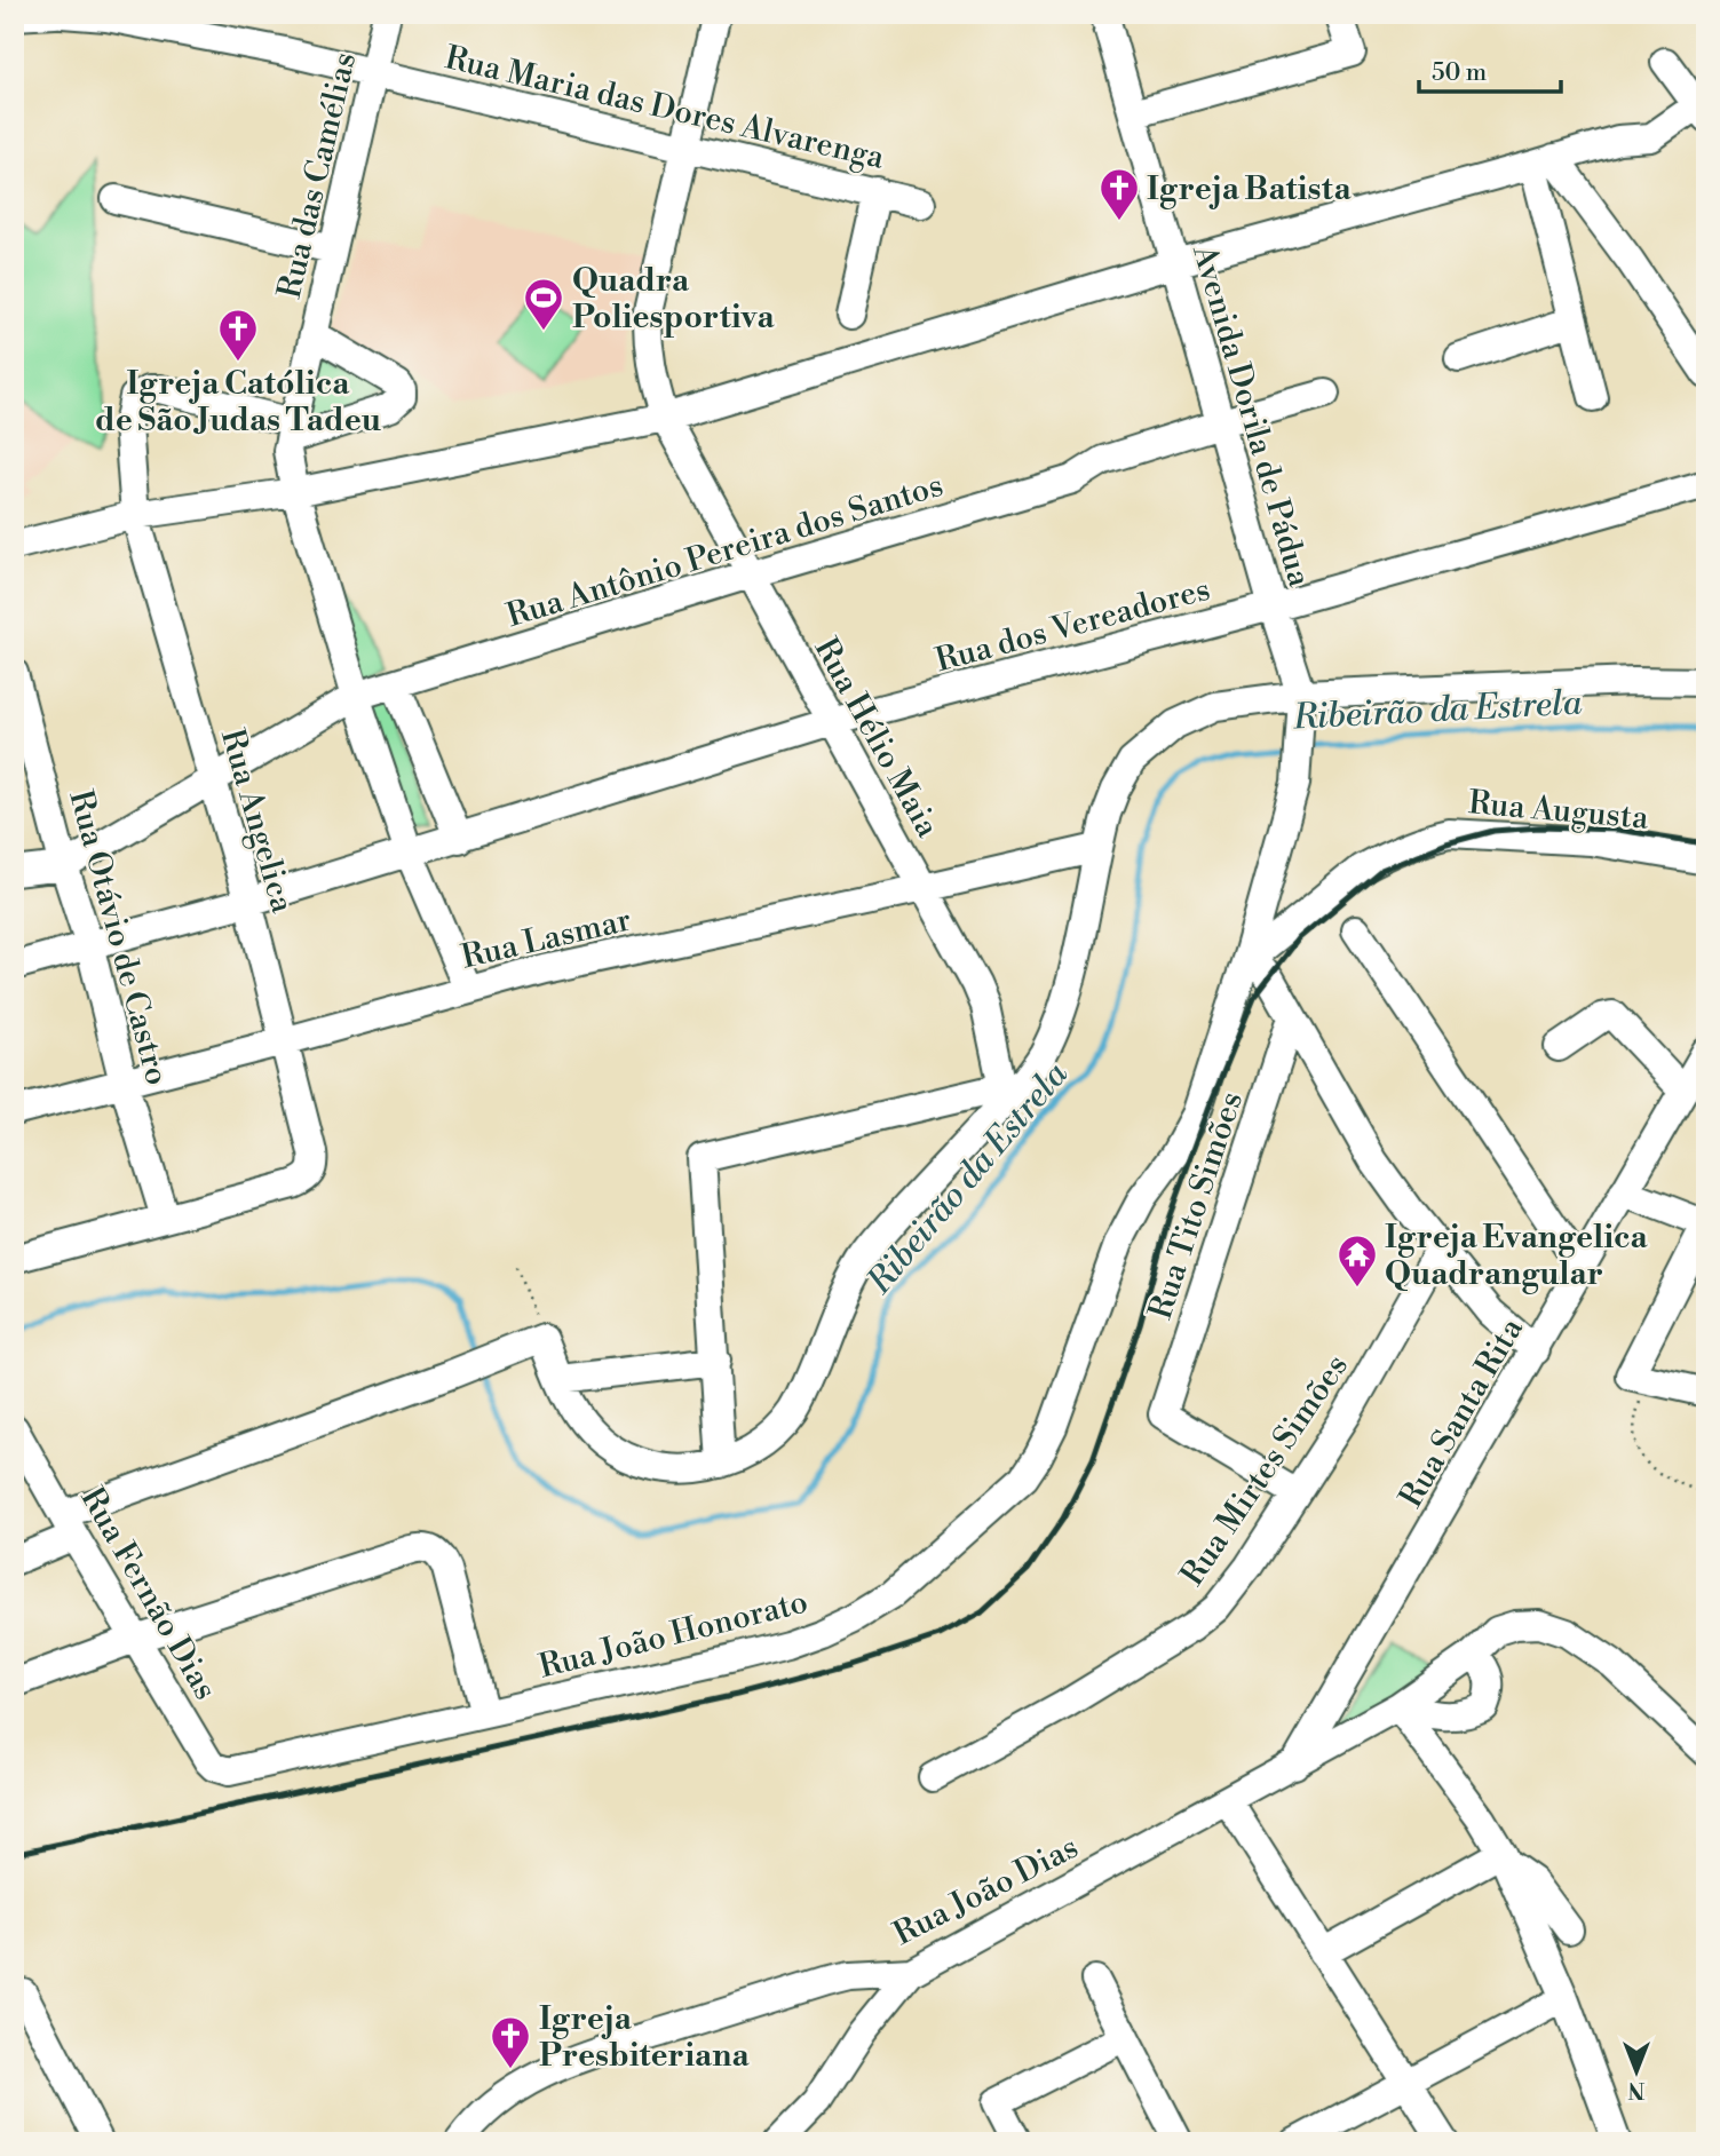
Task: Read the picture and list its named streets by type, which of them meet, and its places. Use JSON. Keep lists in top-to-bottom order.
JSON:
{
  "streets": {
    "street": [
      "Rua Maria das Dores Alvarenga",
      "Rua das Camélias",
      "Avenida Dorila de Pádua",
      "Rua Antônio Pereira dos Santos",
      "Rua dos Vereadores",
      "Rua Hélio Maia",
      "Rua Augusta",
      "Rua Angelica",
      "Rua Otávio de Castro",
      "Rua Lasmar",
      "Rua Tito Simões",
      "Rua Santa Rita",
      "Rua Mirtes Simões",
      "Rua Fernão Dias",
      "Rua João Honorato",
      "Rua João Dias"
    ]
  },
  "crossings": [
    ["Rua Maria das Dores Alvarenga", "Rua das Camélias"],
    ["Rua Maria das Dores Alvarenga", "Rua Hélio Maia"],
    ["Rua das Camélias", "Rua Antônio Pereira dos Santos"],
    ["Rua das Camélias", "Rua dos Vereadores"],
    ["Rua das Camélias", "Rua Angelica"],
    ["Rua das Camélias", "Rua Lasmar"],
    ["Avenida Dorila de Pádua", "Rua Antônio Pereira dos Santos"],
    ["Avenida Dorila de Pádua", "Rua dos Vereadores"],
    ["Avenida Dorila de Pádua", "Rua João Honorato"],
    ["Rua Antônio Pereira dos Santos", "Rua Hélio Maia"],
    ["Rua Antônio Pereira dos Santos", "Rua Angelica"],
    ["Rua Antônio Pereira dos Santos", "Rua Otávio de Castro"],
    ["Rua dos Vereadores", "Rua Hélio Maia"],
    ["Rua dos Vereadores", "Rua Angelica"],
    ["Rua dos Vereadores", "Rua Otávio de Castro"],
    ["Rua Hélio Maia", "Rua Lasmar"],
    ["Rua Augusta", "Rua João Honorato"],
    ["Rua Angelica", "Rua Otávio de Castro"],
    ["Rua Angelica", "Rua Lasmar"],
    ["Rua Otávio de Castro", "Rua Lasmar"],
    ["Rua Tito Simões", "Rua Mirtes Simões"],
    ["Rua Santa Rita", "Rua João Dias"],
    ["Rua Fernão Dias", "Rua João Honorato"]
  ],
  "water": ["Ribeirão da Estrela"],
  "places": {
    "church": ["Igreja Batista", "Igreja Católica de São Judas Tadeu", "Igreja Presbiteriana"],
    "sports": ["Quadra Poliesportiva"],
    "temple": ["Igreja Evangelica Quadrangular"]
  },
  "scale_bar": "50 m",
  "north": "bottom"
}
